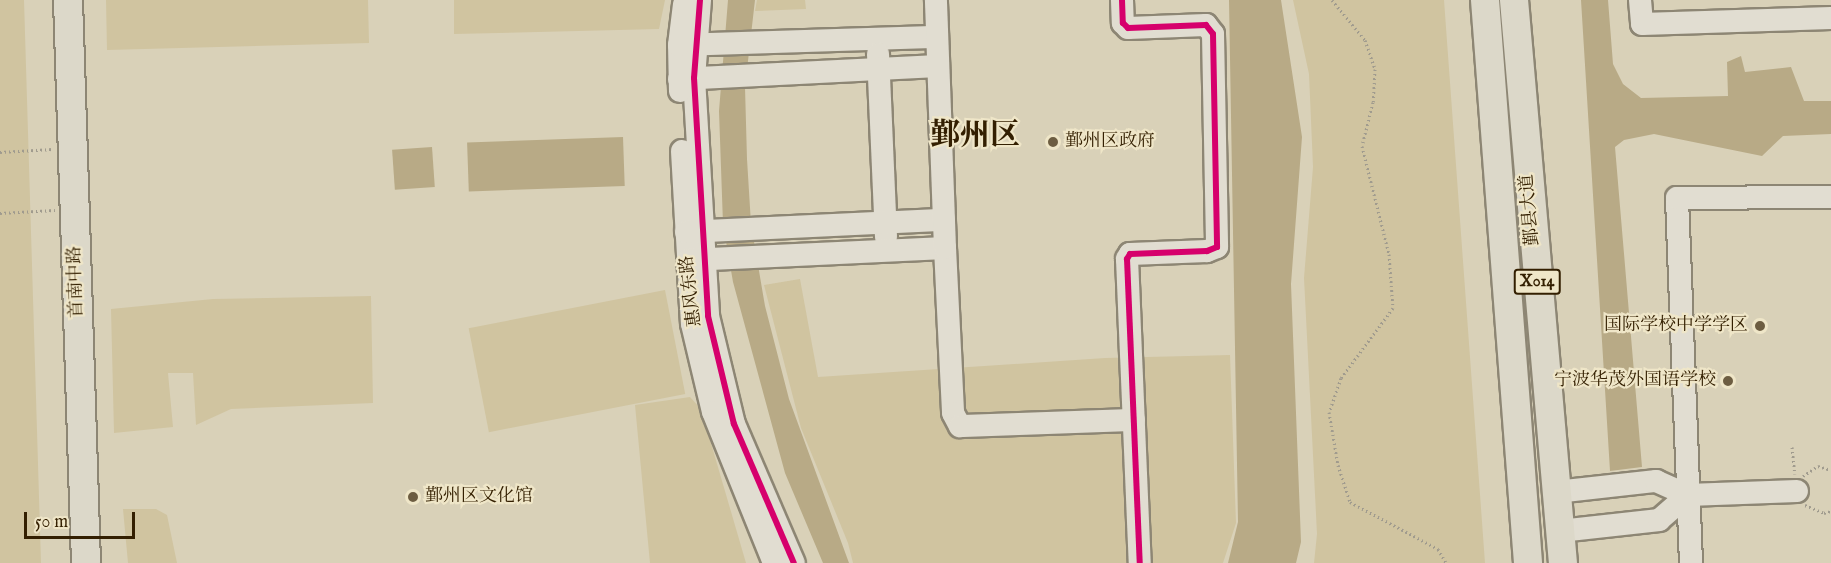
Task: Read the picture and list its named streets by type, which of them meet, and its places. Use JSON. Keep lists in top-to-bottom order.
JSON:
{
  "streets": {
    "main road": ["鄞县大道", "首南中路", "X014"],
    "street": ["惠风东路"]
  },
  "districts": ["鄞州区"],
  "places": [
    "鄞州区政府",
    "国际学校中学学区",
    "宁波华茂外国语学校",
    "鄞州区文化馆"
  ],
  "scale_bar": "50 m"
}
